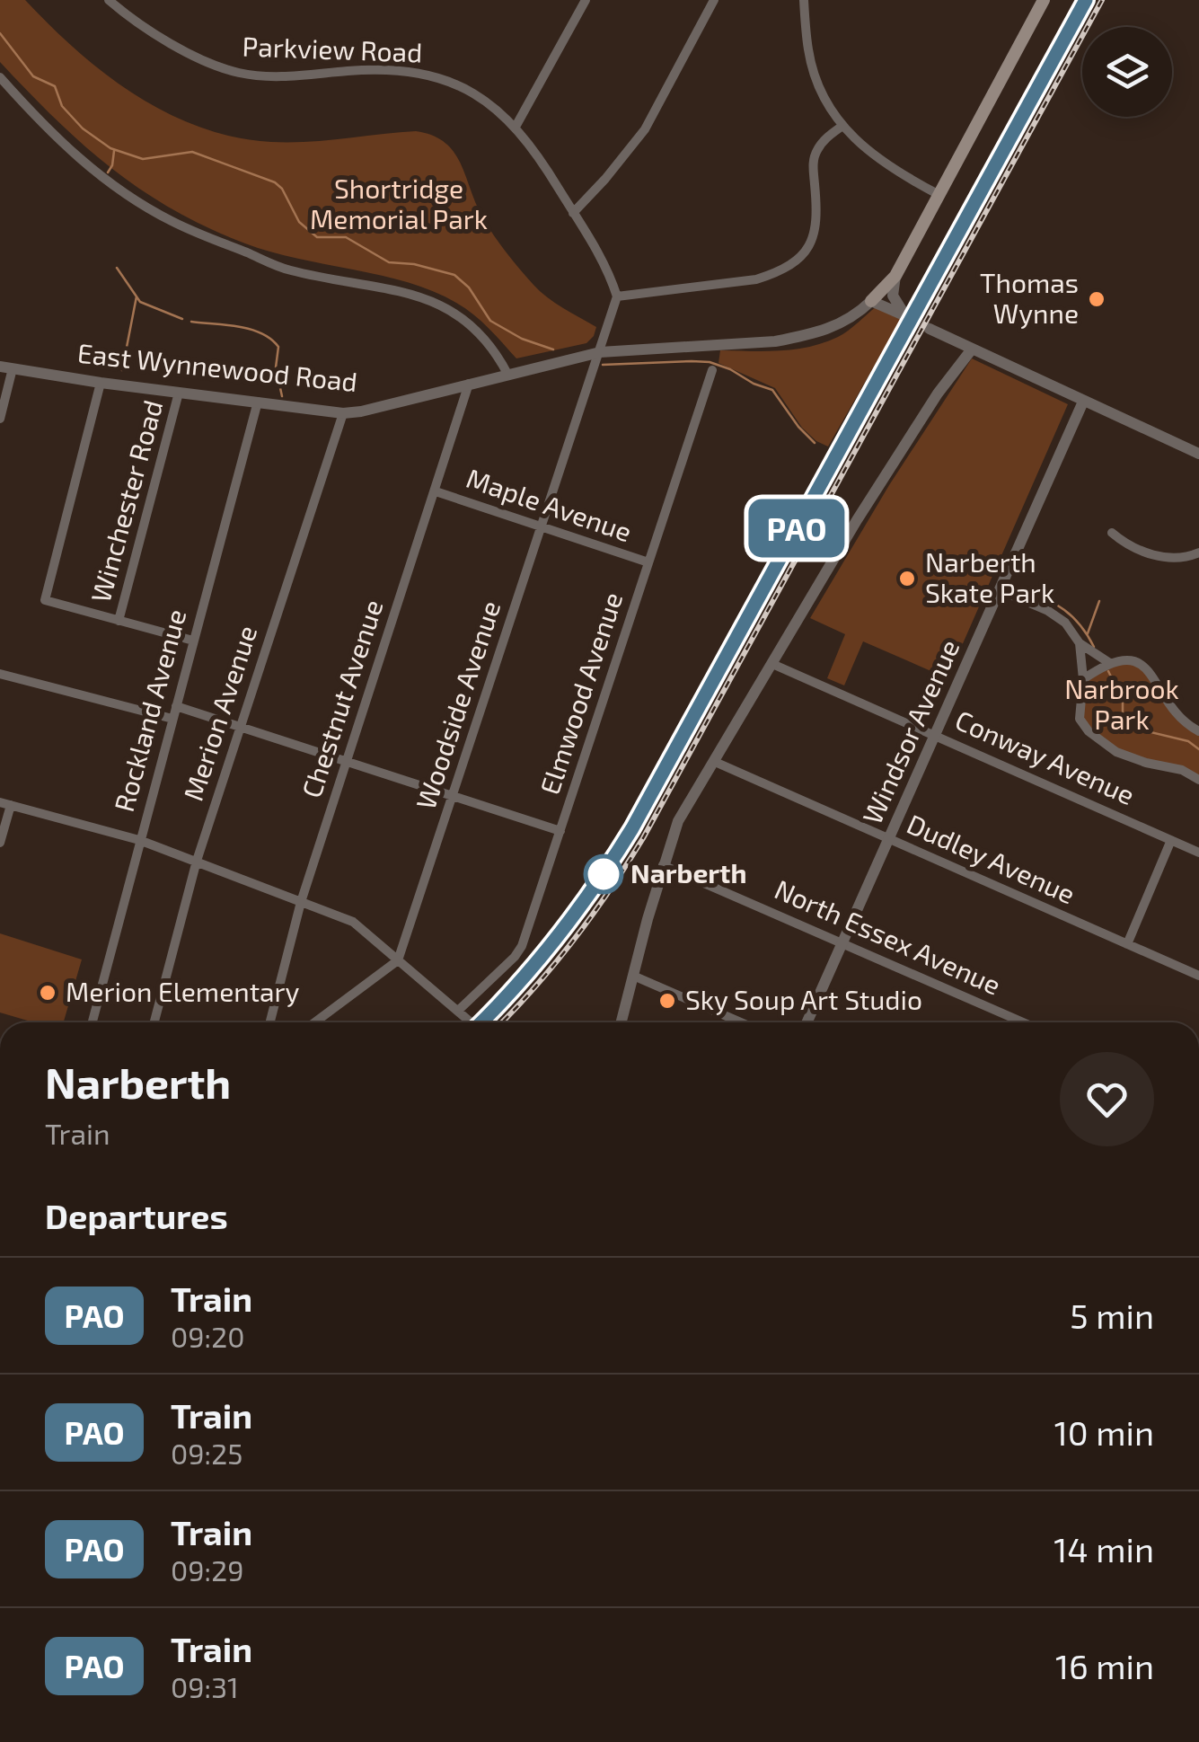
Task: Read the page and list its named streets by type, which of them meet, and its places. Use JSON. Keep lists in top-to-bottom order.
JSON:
{
  "streets": {
    "main road": ["East Wynnewood Road"],
    "street": [
      "Parkview Road",
      "Winchester Road",
      "Maple Avenue",
      "Elmwood Avenue",
      "Chestnut Avenue",
      "Woodside Avenue",
      "Rockland Avenue",
      "Merion Avenue",
      "Windsor Avenue",
      "Conway Avenue",
      "Dudley Avenue",
      "North Essex Avenue"
    ]
  },
  "crossings": [
    ["East Wynnewood Road", "Winchester Road"],
    ["East Wynnewood Road", "Chestnut Avenue"],
    ["East Wynnewood Road", "Woodside Avenue"],
    ["East Wynnewood Road", "Rockland Avenue"],
    ["East Wynnewood Road", "Merion Avenue"],
    ["Maple Avenue", "Elmwood Avenue"],
    ["Maple Avenue", "Chestnut Avenue"],
    ["Maple Avenue", "Woodside Avenue"],
    ["Windsor Avenue", "Conway Avenue"],
    ["Windsor Avenue", "Dudley Avenue"],
    ["Windsor Avenue", "North Essex Avenue"]
  ],
  "parks": ["Shortridge Memorial Park", "Narbrook Park"],
  "places": [
    "Thomas Wynne",
    "Narberth Skate Park",
    "Narberth",
    "Merion Elementary",
    "Sky Soup Art Studio"
  ],
  "page": {
    "on_map": "PAO",
    "heading": [
      ["Narberth", "Train"],
      "Departures"
    ],
    "list": [
      {
        "mark": "PAO",
        "name": "Train",
        "note": "09:20",
        "value": "5 min"
      },
      {
        "mark": "PAO",
        "name": "Train",
        "note": "09:25",
        "value": "10 min"
      },
      {
        "mark": "PAO",
        "name": "Train",
        "note": "09:29",
        "value": "14 min"
      },
      {
        "mark": "PAO",
        "name": "Train",
        "note": "09:31",
        "value": "16 min"
      }
    ]
  }
}
